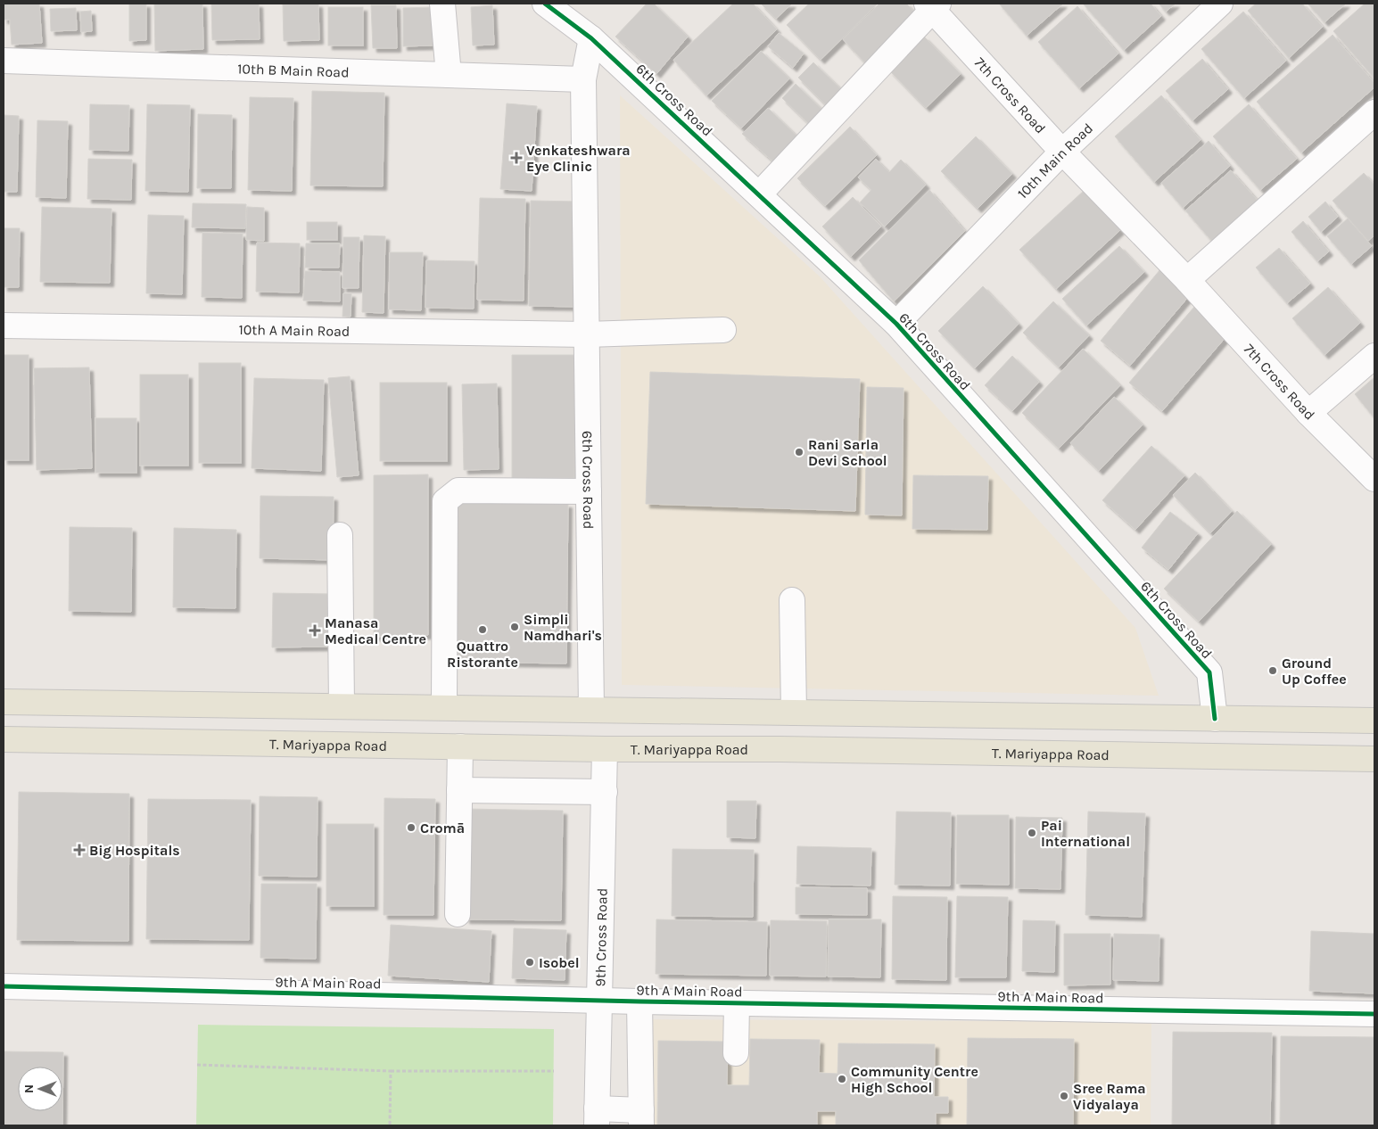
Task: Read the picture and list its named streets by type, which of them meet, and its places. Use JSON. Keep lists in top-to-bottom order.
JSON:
{
  "streets": {
    "main road": ["T. Mariyappa Road"],
    "street": [
      "10th B Main Road",
      "7th Cross Road",
      "6th Cross Road",
      "10th Main Road",
      "10th A Main Road",
      "9th Cross Road",
      "9th A Main Road"
    ]
  },
  "crossings": [
    ["10th B Main Road", "6th Cross Road"],
    ["7th Cross Road", "10th Main Road"],
    ["6th Cross Road", "10th Main Road"],
    ["6th Cross Road", "10th A Main Road"],
    ["T. Mariyappa Road", "9th Cross Road"],
    ["9th Cross Road", "9th A Main Road"]
  ],
  "places": {
    "health": ["Venkateshwara Eye Clinic", "Manasa Medical Centre", "Big Hospitals"],
    "other": [
      "Rani Sarla Devi School",
      "Simpli Namdhari's",
      "Quattro Ristorante",
      "Ground Up Coffee",
      "Cromā",
      "Pai International",
      "Isobel",
      "Community Centre High School",
      "Sree Rama Vidyalaya"
    ]
  },
  "north": "left"
}
